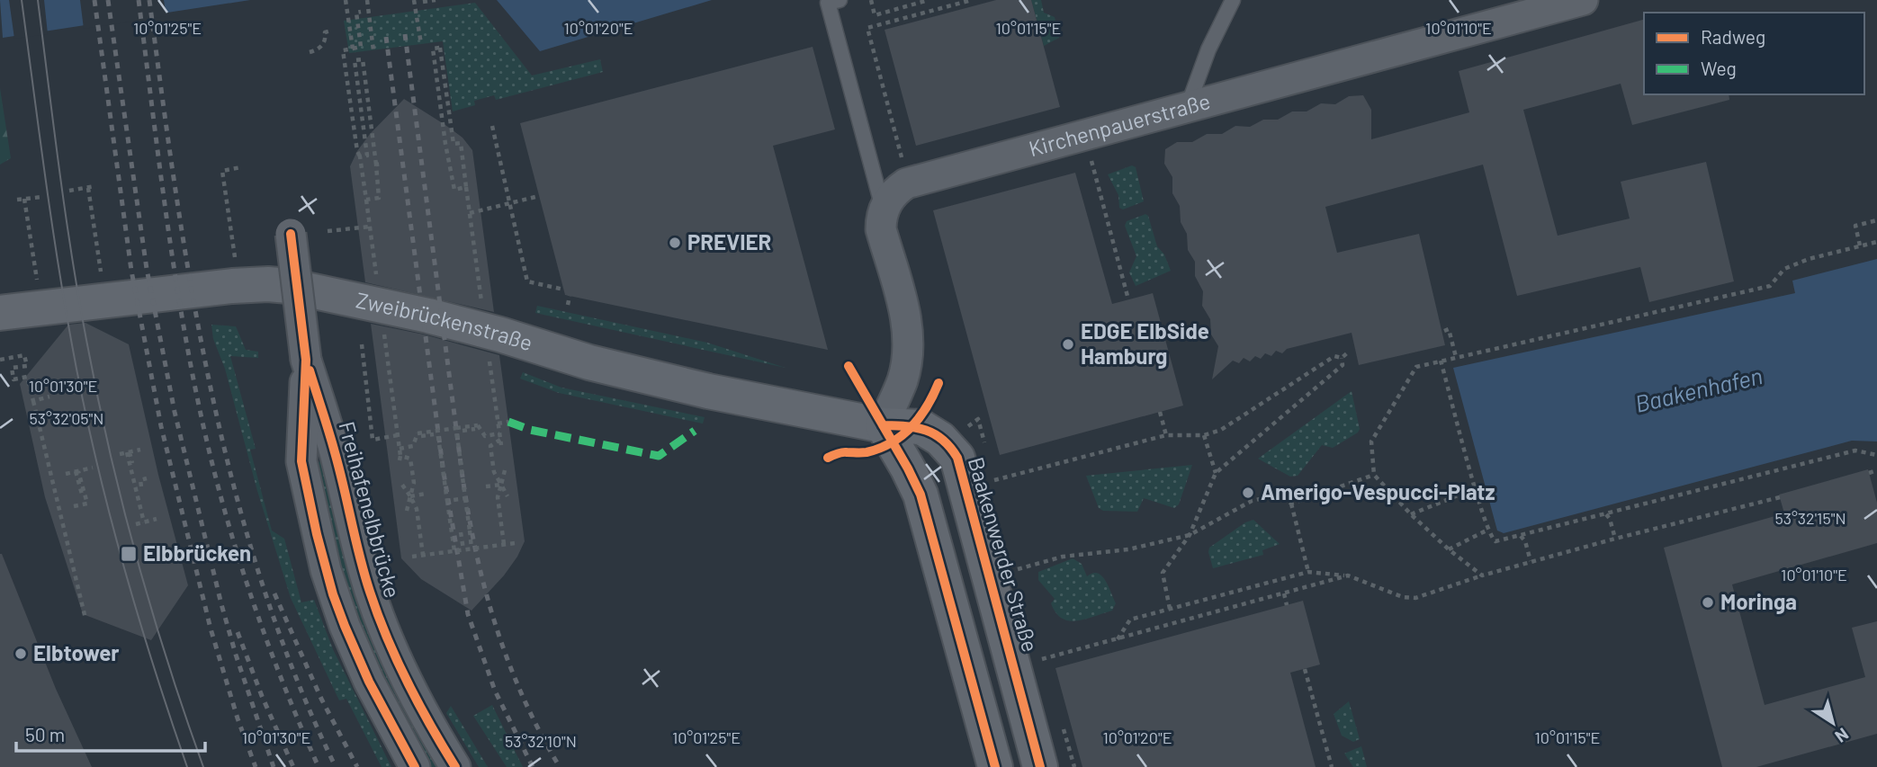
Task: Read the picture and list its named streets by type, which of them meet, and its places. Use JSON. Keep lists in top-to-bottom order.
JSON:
{
  "streets": {
    "main road": ["Zweibrückenstraße", "Baakenwerder Straße"],
    "street": ["Kirchenpauerstraße", "Freihafenelbbrücke"]
  },
  "crossings": [
    ["Zweibrückenstraße", "Baakenwerder Straße"]
  ],
  "water": ["Baakenhafen"],
  "places": {
    "other": [
      "PREVIER",
      "EDGE ElbSide Hamburg",
      "Amerigo-Vespucci-Platz",
      "Moringa",
      "Elbtower"
    ],
    "transit": ["Elbbrücken"]
  },
  "legend": ["Radweg", "Weg"],
  "scale_bar": "50 m",
  "north": "bottom right",
  "coordinates": [
    "10°01'25\"E",
    "10°01'20\"E",
    "10°01'15\"E",
    "10°01'10\"E",
    "10°01'30\"E",
    "53°32'05\"N",
    "53°32'15\"N",
    "53°32'10\"N"
  ]
}
